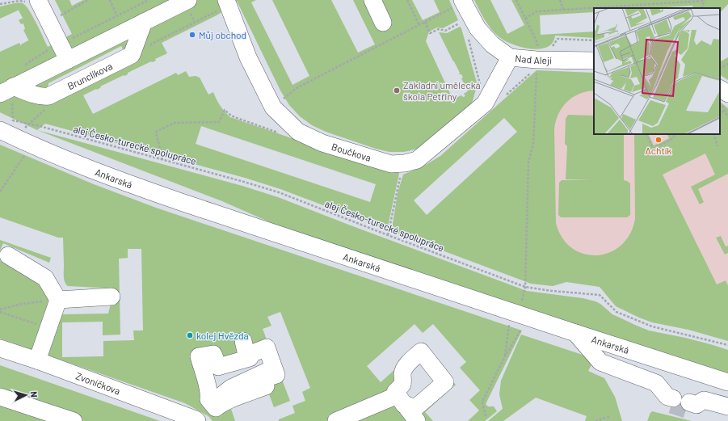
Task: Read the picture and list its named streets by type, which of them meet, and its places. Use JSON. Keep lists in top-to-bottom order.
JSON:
{
  "streets": {
    "street": [
      "Nad Alejí",
      "Brunclíkova",
      "Boučkova",
      "Ankarská",
      "Zvoníčkova"
    ],
    "path": ["alej Česko-turecké spolupráce"]
  },
  "crossings": [
    ["Nad Alejí", "Boučkova"],
    ["Brunclíkova", "alej Česko-turecké spolupráce"]
  ],
  "places": [
    "Můj obchod",
    "Základní umělecká škola Petřiny",
    "Achtík",
    "kolej Hvězda"
  ],
  "north": "right"
}
